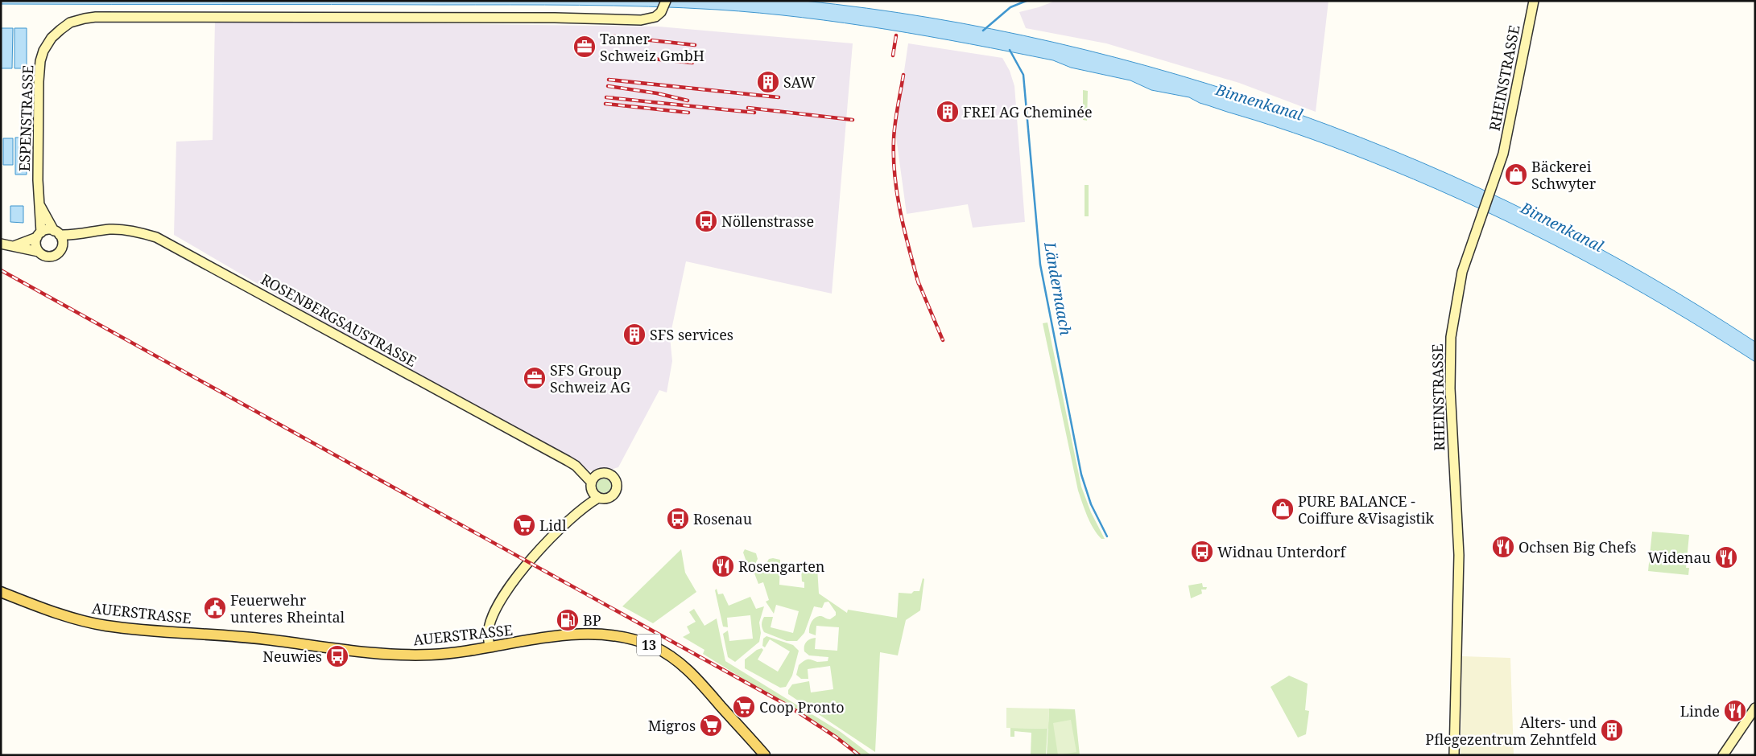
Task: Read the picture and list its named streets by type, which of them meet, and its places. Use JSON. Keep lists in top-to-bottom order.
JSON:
{
  "streets": {
    "main road": ["AUERSTRASSE", "13"],
    "street": ["RHEINSTRASSE", "ESPENSTRASSE", "ROSENBERGSAUSTRASSE"]
  },
  "crossings": [
    ["ESPENSTRASSE", "ROSENBERGSAUSTRASSE"]
  ],
  "water": ["Binnenkanal", "Ländernaach"],
  "places": {
    "office": ["Tanner Schweiz GmbH", "SFS Group Schweiz AG"],
    "building": [
      "SAW",
      "FREI AG Cheminée",
      "SFS services",
      "Alters- und Pflegezentrum Zehntfeld"
    ],
    "shop": ["Bäckerei Schwyter", "PURE BALANCE - Coiffure &Visagistik"],
    "bus stop": [
      "Nöllenstrasse",
      "Rosenau",
      "Widnau Unterdorf",
      "Neuwies"
    ],
    "supermarket": ["Lidl", "Coop Pronto", "Migros"],
    "restaurant": [
      "Ochsen Big Chefs",
      "Widenau",
      "Rosengarten",
      "Linde"
    ],
    "public building": ["Feuerwehr unteres Rheintal"],
    "fuel station": ["BP"]
  }
}
